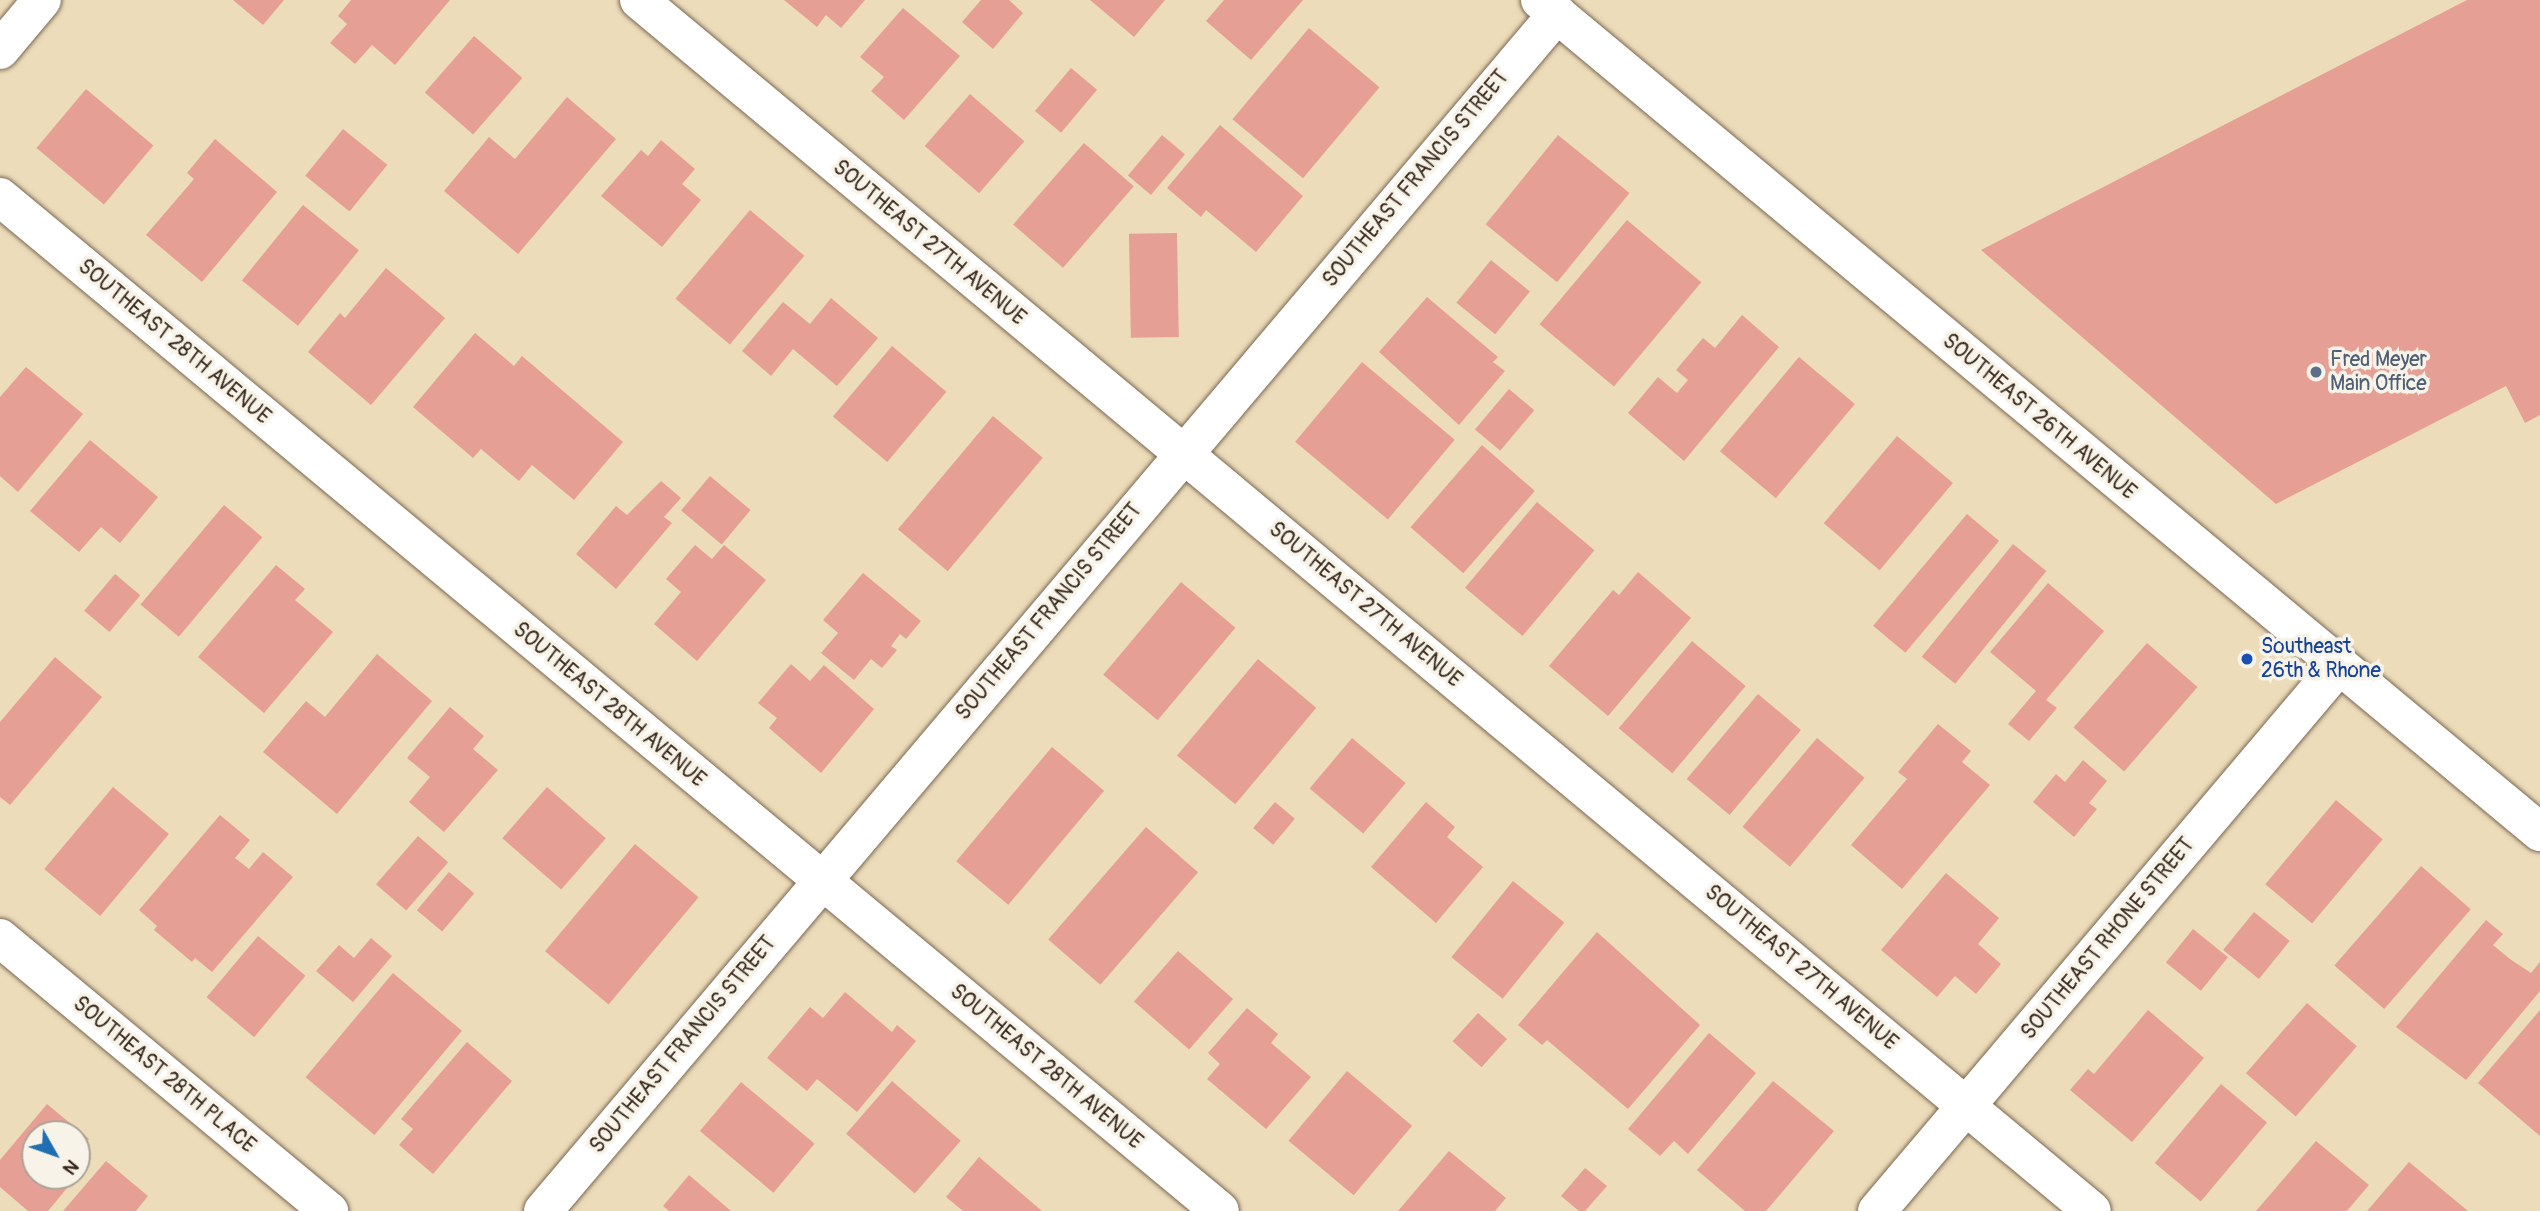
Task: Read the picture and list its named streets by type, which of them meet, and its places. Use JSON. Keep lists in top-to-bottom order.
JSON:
{
  "streets": {
    "street": [
      "SOUTHEAST FRANCIS STREET",
      "SOUTHEAST 27TH AVENUE",
      "SOUTHEAST 28TH AVENUE",
      "SOUTHEAST 26TH AVENUE",
      "SOUTHEAST RHONE STREET",
      "SOUTHEAST 28TH PLACE"
    ]
  },
  "crossings": [
    ["SOUTHEAST FRANCIS STREET", "SOUTHEAST 27TH AVENUE"],
    ["SOUTHEAST FRANCIS STREET", "SOUTHEAST 28TH AVENUE"],
    ["SOUTHEAST FRANCIS STREET", "SOUTHEAST 26TH AVENUE"],
    ["SOUTHEAST 27TH AVENUE", "SOUTHEAST RHONE STREET"],
    ["SOUTHEAST 26TH AVENUE", "SOUTHEAST RHONE STREET"]
  ],
  "places": ["Fred Meyer Main Office", "Southeast 26th & Rhone"],
  "north": "bottom right"
}
